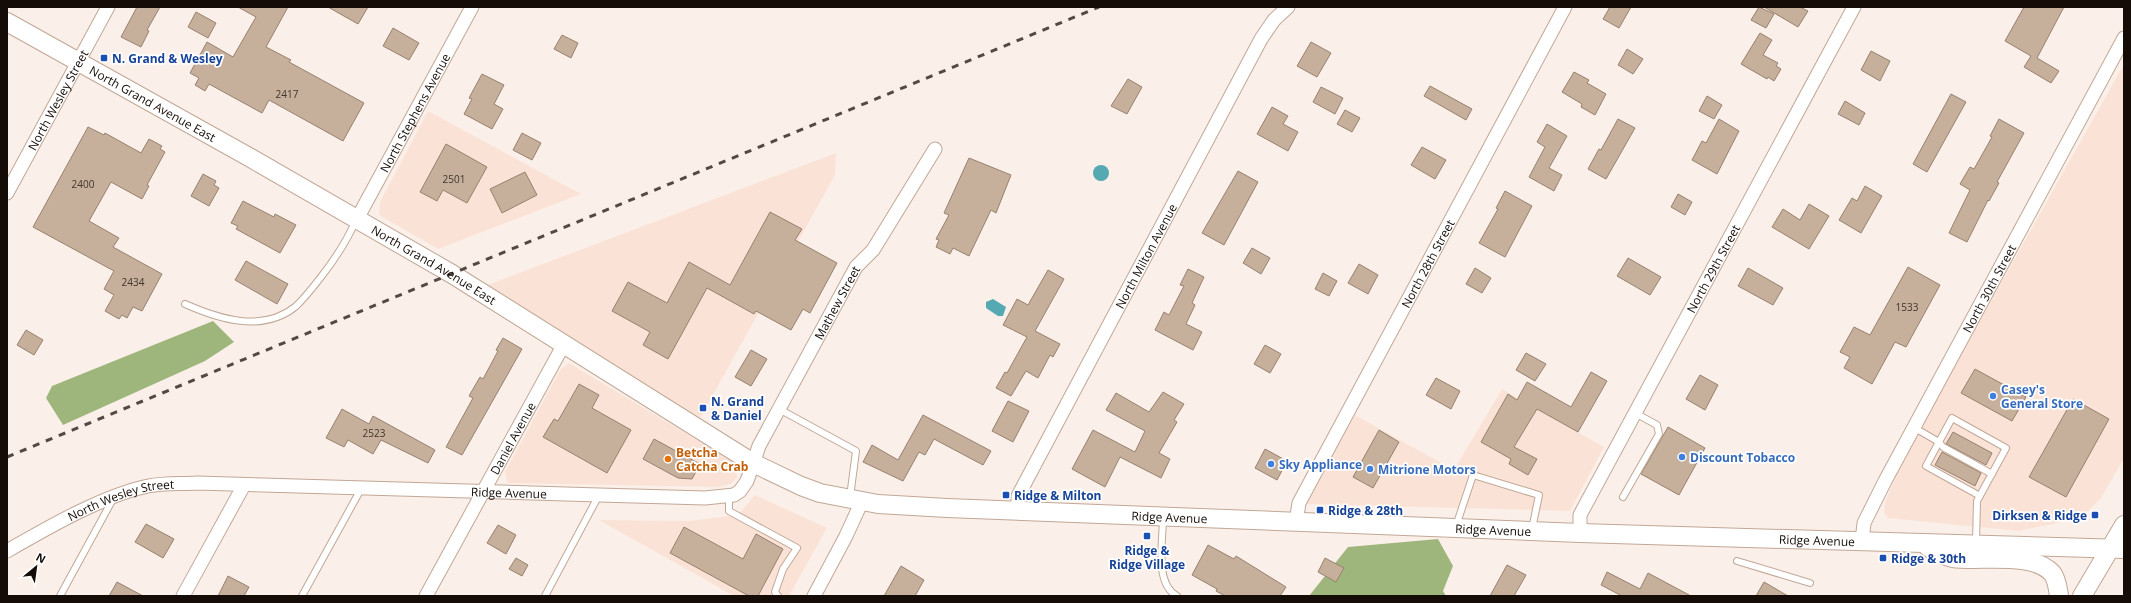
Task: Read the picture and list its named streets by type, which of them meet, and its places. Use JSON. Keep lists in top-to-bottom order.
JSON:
{
  "streets": {
    "street": [
      "North Wesley Street",
      "North Grand Avenue East",
      "North Stephens Avenue",
      "North Milton Avenue",
      "North 28th Street",
      "North 29th Street",
      "North 30th Street",
      "Mathew Street",
      "Daniel Avenue",
      "Ridge Avenue"
    ]
  },
  "crossings": [
    ["North Wesley Street", "North Grand Avenue East"],
    ["North Wesley Street", "Ridge Avenue"],
    ["North Grand Avenue East", "North Stephens Avenue"],
    ["North Grand Avenue East", "Mathew Street"],
    ["North Grand Avenue East", "Daniel Avenue"],
    ["North Grand Avenue East", "Ridge Avenue"],
    ["North Milton Avenue", "Ridge Avenue"],
    ["North 28th Street", "Ridge Avenue"],
    ["North 29th Street", "Ridge Avenue"],
    ["North 30th Street", "Ridge Avenue"],
    ["Daniel Avenue", "Ridge Avenue"]
  ],
  "places": {
    "transit": [
      "N. Grand & Wesley",
      "N. Grand & Daniel",
      "Ridge & Milton",
      "Ridge & 28th",
      "Dirksen & Ridge",
      "Ridge & Ridge Village",
      "Ridge & 30th"
    ],
    "other": [
      "Casey's General Store",
      "Discount Tobacco",
      "Betcha Catcha Crab",
      "Sky Appliance",
      "Mitrione Motors"
    ]
  },
  "house_numbers": [
    "2417",
    "2501",
    "2400",
    "2434",
    "1533",
    "2523"
  ],
  "north": "top right"
}
